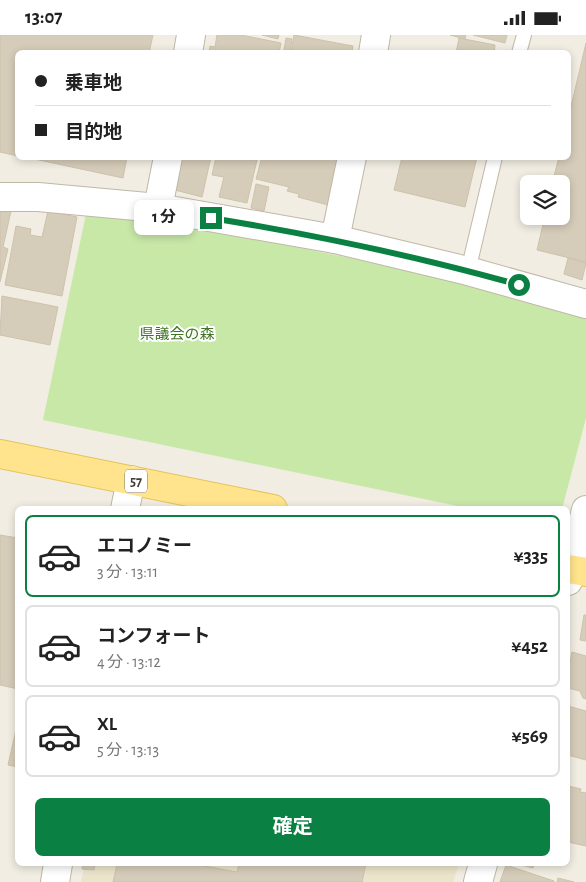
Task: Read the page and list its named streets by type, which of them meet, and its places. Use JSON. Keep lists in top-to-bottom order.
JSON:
{
  "streets": {
    "main road": ["57"]
  },
  "parks": ["県議会の森"],
  "page": {
    "status": "13:07",
    "banner": ["乗車地", "目的地"],
    "bubble": "1 分",
    "list": [
      {
        "name": "エコノミー",
        "note": "3 分 · 13:11",
        "value": "¥335"
      },
      {
        "name": "コンフォート",
        "note": "4 分 · 13:12",
        "value": "¥452"
      },
      {
        "name": "XL",
        "note": "5 分 · 13:13",
        "value": "¥569"
      }
    ],
    "buttons": "確定"
  }
}
